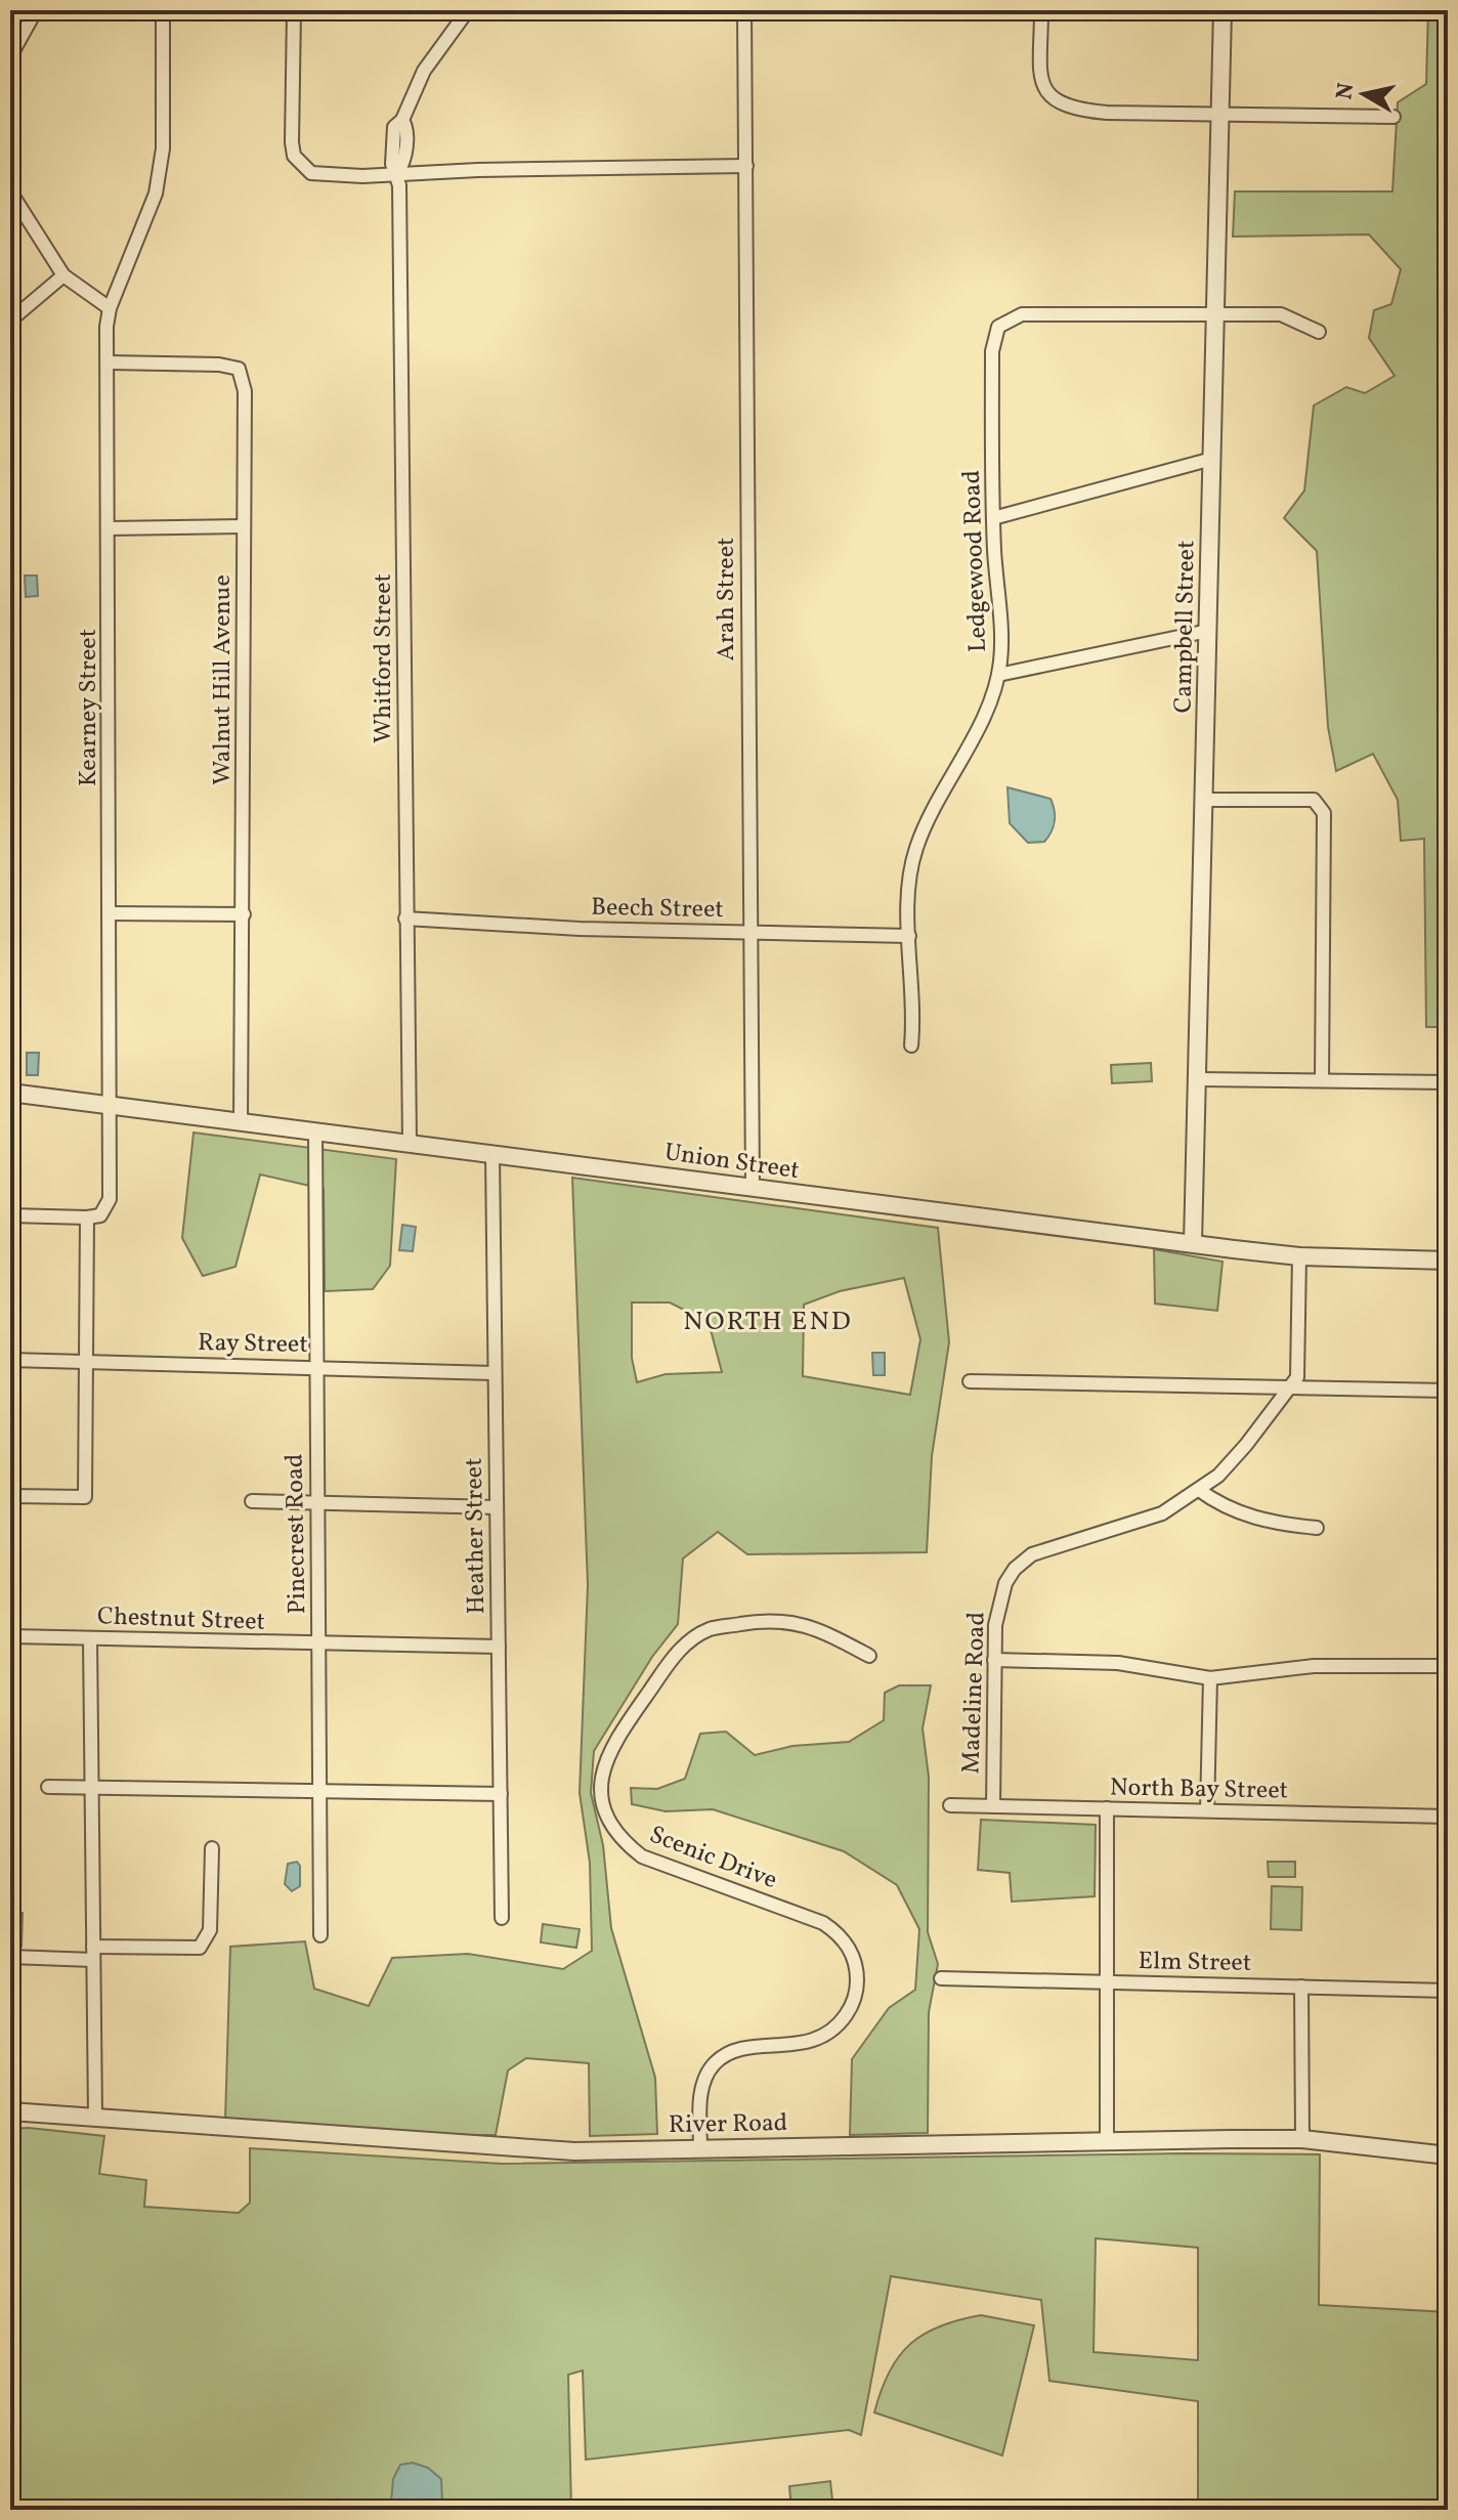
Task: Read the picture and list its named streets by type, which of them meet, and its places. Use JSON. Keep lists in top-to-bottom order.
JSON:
{
  "streets": {
    "street": [
      "Ledgewood Road",
      "Arah Street",
      "Campbell Street",
      "Whitford Street",
      "Walnut Hill Avenue",
      "Kearney Street",
      "Beech Street",
      "Union Street",
      "Ray Street",
      "Pinecrest Road",
      "Heather Street",
      "Chestnut Street",
      "Madeline Road",
      "North Bay Street",
      "Scenic Drive",
      "Elm Street",
      "River Road"
    ]
  },
  "crossings": [
    ["Ledgewood Road", "Campbell Street"],
    ["Ledgewood Road", "Beech Street"],
    ["Arah Street", "Beech Street"],
    ["Arah Street", "Union Street"],
    ["Campbell Street", "Union Street"],
    ["Whitford Street", "Beech Street"],
    ["Whitford Street", "Union Street"],
    ["Walnut Hill Avenue", "Kearney Street"],
    ["Walnut Hill Avenue", "Union Street"],
    ["Kearney Street", "Union Street"],
    ["Union Street", "Pinecrest Road"],
    ["Union Street", "Heather Street"],
    ["Ray Street", "Pinecrest Road"],
    ["Ray Street", "Heather Street"],
    ["Pinecrest Road", "Chestnut Street"],
    ["Heather Street", "Chestnut Street"],
    ["Madeline Road", "North Bay Street"],
    ["Scenic Drive", "River Road"]
  ],
  "districts": ["NORTH END"],
  "north": "left"
}
